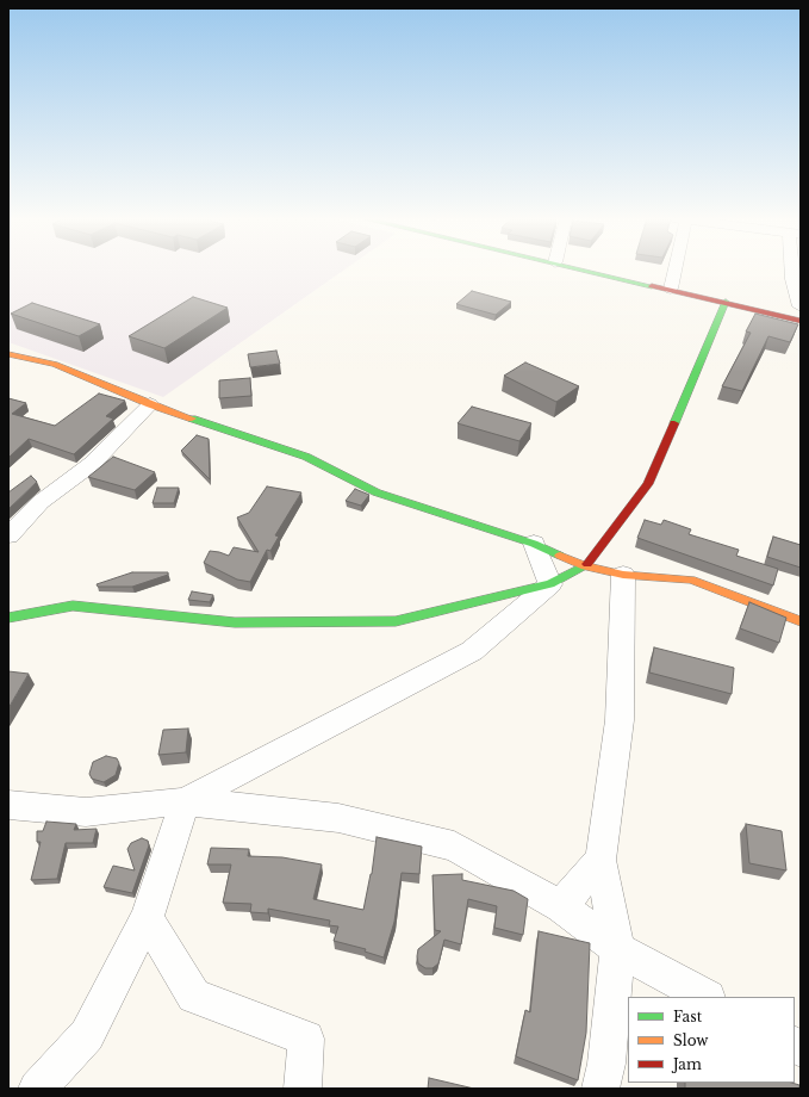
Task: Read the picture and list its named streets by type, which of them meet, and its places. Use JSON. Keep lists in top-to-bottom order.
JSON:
{
  "legend": ["Fast", "Slow", "Jam"]
}
